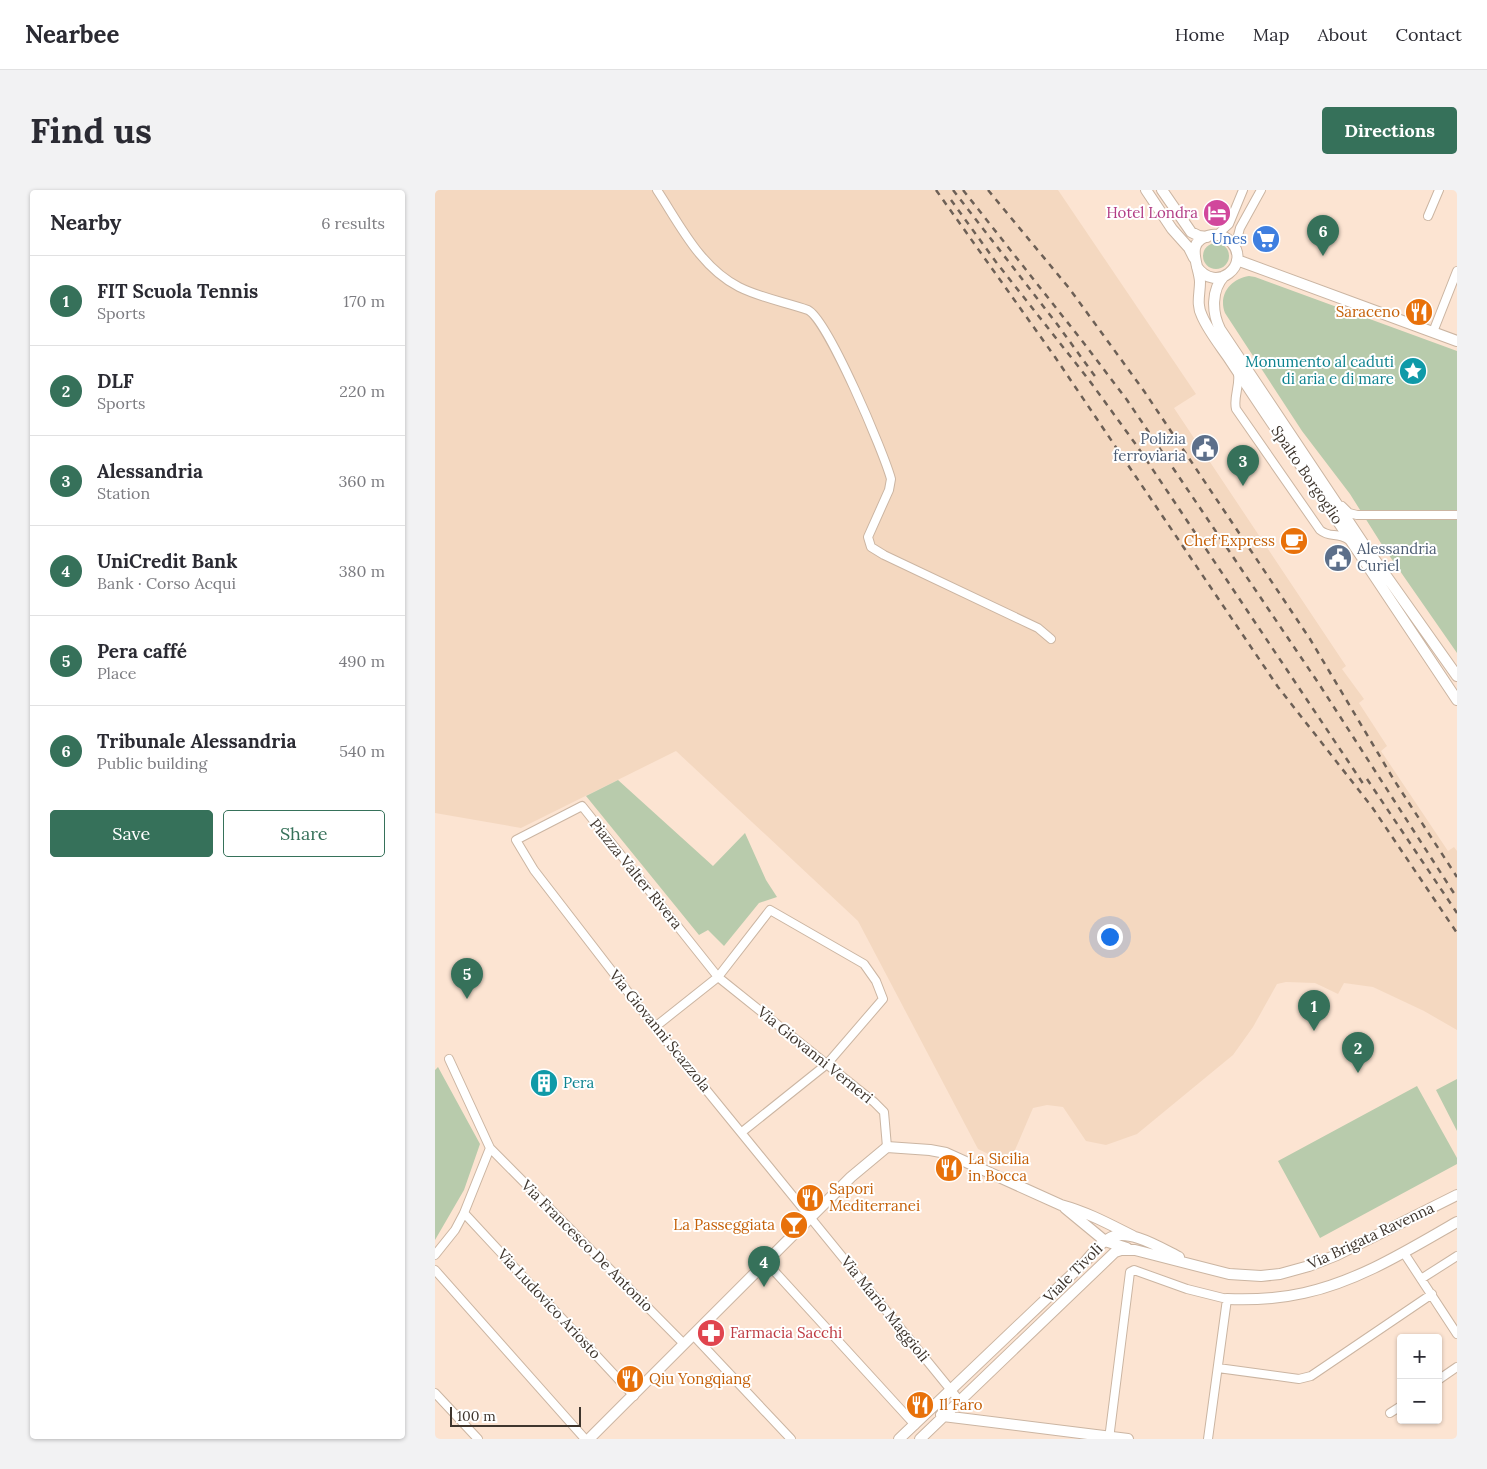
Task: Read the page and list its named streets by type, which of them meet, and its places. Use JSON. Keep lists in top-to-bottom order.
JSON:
{
  "streets": {
    "main road": ["Spalto Borgoglio", "Via Brigata Ravenna", "Viale Tivoli"],
    "street": [
      "Piazza Valter Rivera",
      "Via Giovanni Scazzola",
      "Via Giovanni Verneri",
      "Via Francesco De Antonio",
      "Via Ludovico Ariosto",
      "Via Mario Maggioli"
    ]
  },
  "crossings": [
    ["Piazza Valter Rivera", "Via Giovanni Scazzola"],
    ["Piazza Valter Rivera", "Via Giovanni Verneri"],
    ["Via Giovanni Scazzola", "Via Mario Maggioli"],
    ["Viale Tivoli", "Via Mario Maggioli"]
  ],
  "places": {
    "hotel": ["Hotel Londra"],
    "supermarket": ["Unes"],
    "restaurant": [
      "Saraceno",
      "La Sicilia in Bocca",
      "Sapori Mediterranei",
      "Qiu Yongqiang",
      "Il Faro"
    ],
    "place": ["Monumento al caduti di aria e di mare"],
    "public building": ["Polizia ferroviaria", "Alessandria Curiel"],
    "cafe": ["Chef Express"],
    "building": ["Pera"],
    "bar": ["La Passeggiata"],
    "pharmacy": ["Farmacia Sacchi"]
  },
  "scale_bar": "100 m",
  "page": {
    "header": "Nearbee",
    "nav": [
      "Home",
      "Map",
      "About",
      "Contact"
    ],
    "buttons": [
      "Directions",
      ["Save", "Share"]
    ],
    "title": "Find us",
    "heading": ["Nearby", "6 results"],
    "pins": [
      "6",
      "3",
      "5",
      "1",
      "2",
      "4"
    ],
    "list": [
      {
        "mark": "1",
        "name": "FIT Scuola Tennis",
        "note": "Sports",
        "value": "170 m"
      },
      {
        "mark": "2",
        "name": "DLF",
        "note": "Sports",
        "value": "220 m"
      },
      {
        "mark": "3",
        "name": "Alessandria",
        "note": "Station",
        "value": "360 m"
      },
      {
        "mark": "4",
        "name": "UniCredit Bank",
        "note": "Bank · Corso Acqui",
        "value": "380 m"
      },
      {
        "mark": "5",
        "name": "Pera caffé",
        "note": "Place",
        "value": "490 m"
      },
      {
        "mark": "6",
        "name": "Tribunale Alessandria",
        "note": "Public building",
        "value": "540 m"
      }
    ],
    "map_buttons": ["+", "−"],
    "scale": "100 m"
  }
}
